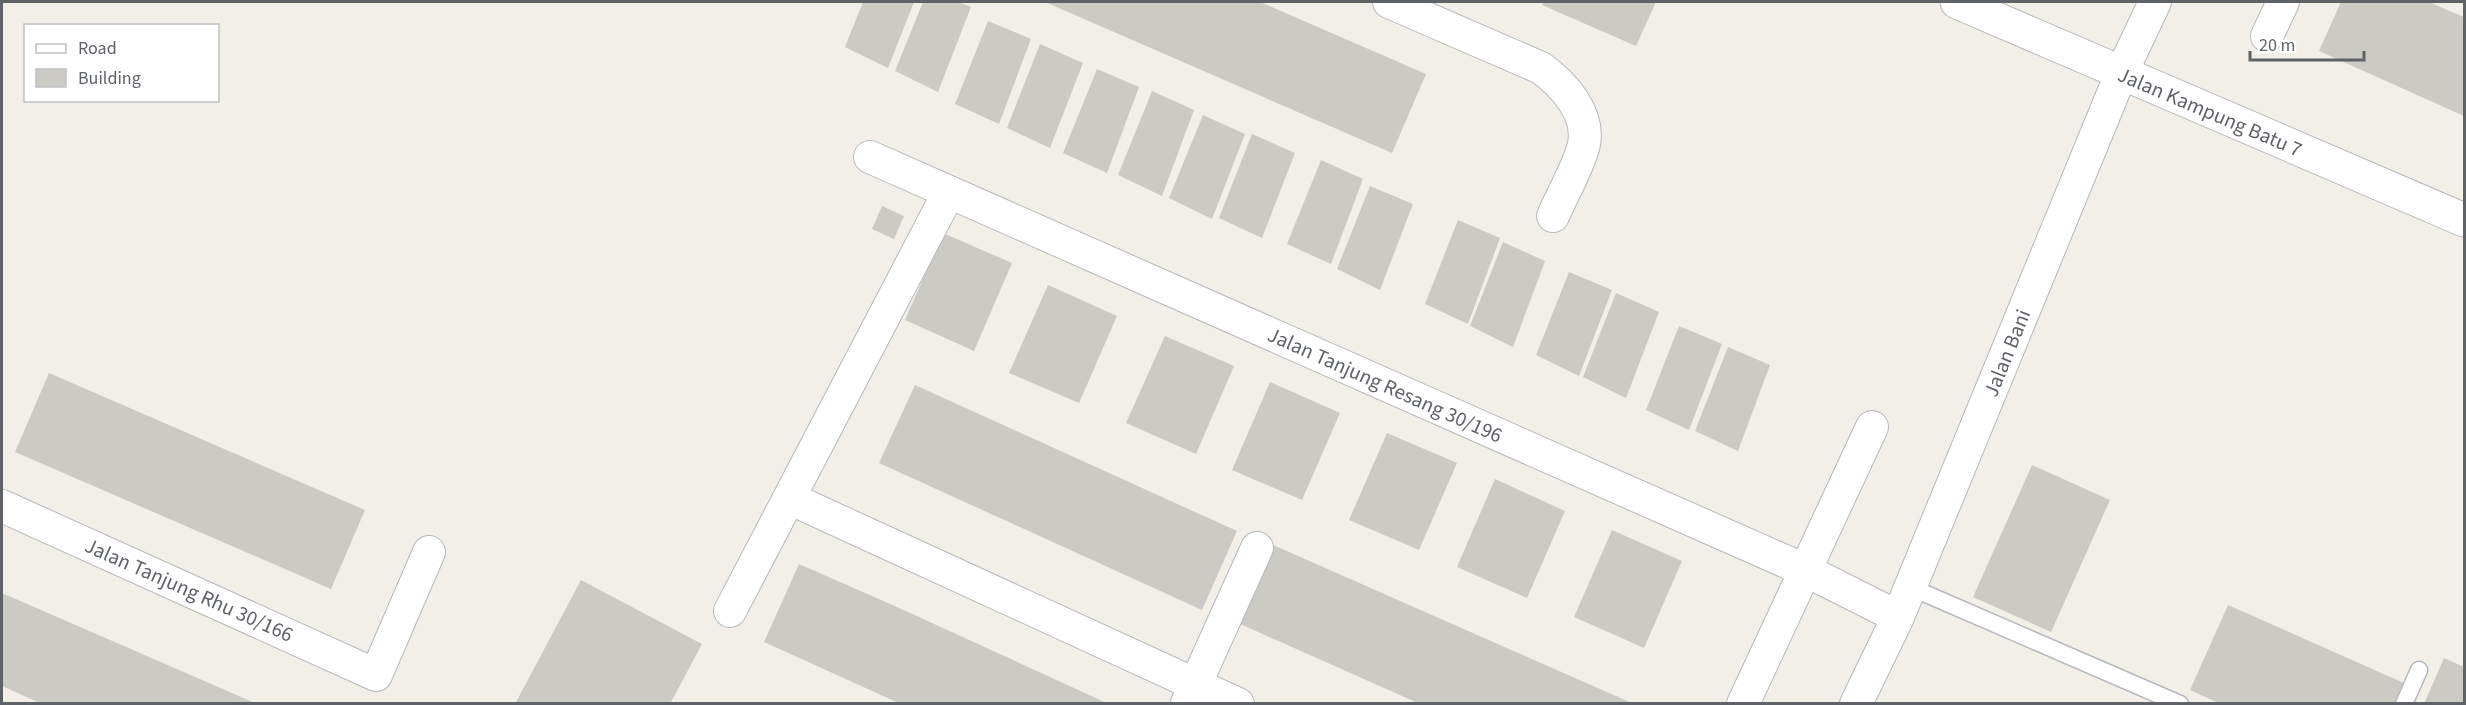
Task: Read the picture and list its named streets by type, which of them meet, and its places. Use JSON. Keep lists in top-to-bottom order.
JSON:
{
  "streets": {
    "street": [
      "Jalan Kampung Batu 7",
      "Jalan Bani",
      "Jalan Tanjung Resang 30/196",
      "Jalan Tanjung Rhu 30/166"
    ]
  },
  "crossings": [
    ["Jalan Kampung Batu 7", "Jalan Bani"],
    ["Jalan Bani", "Jalan Tanjung Resang 30/196"]
  ],
  "legend": ["Road", "Building"],
  "scale_bar": "20 m"
}
